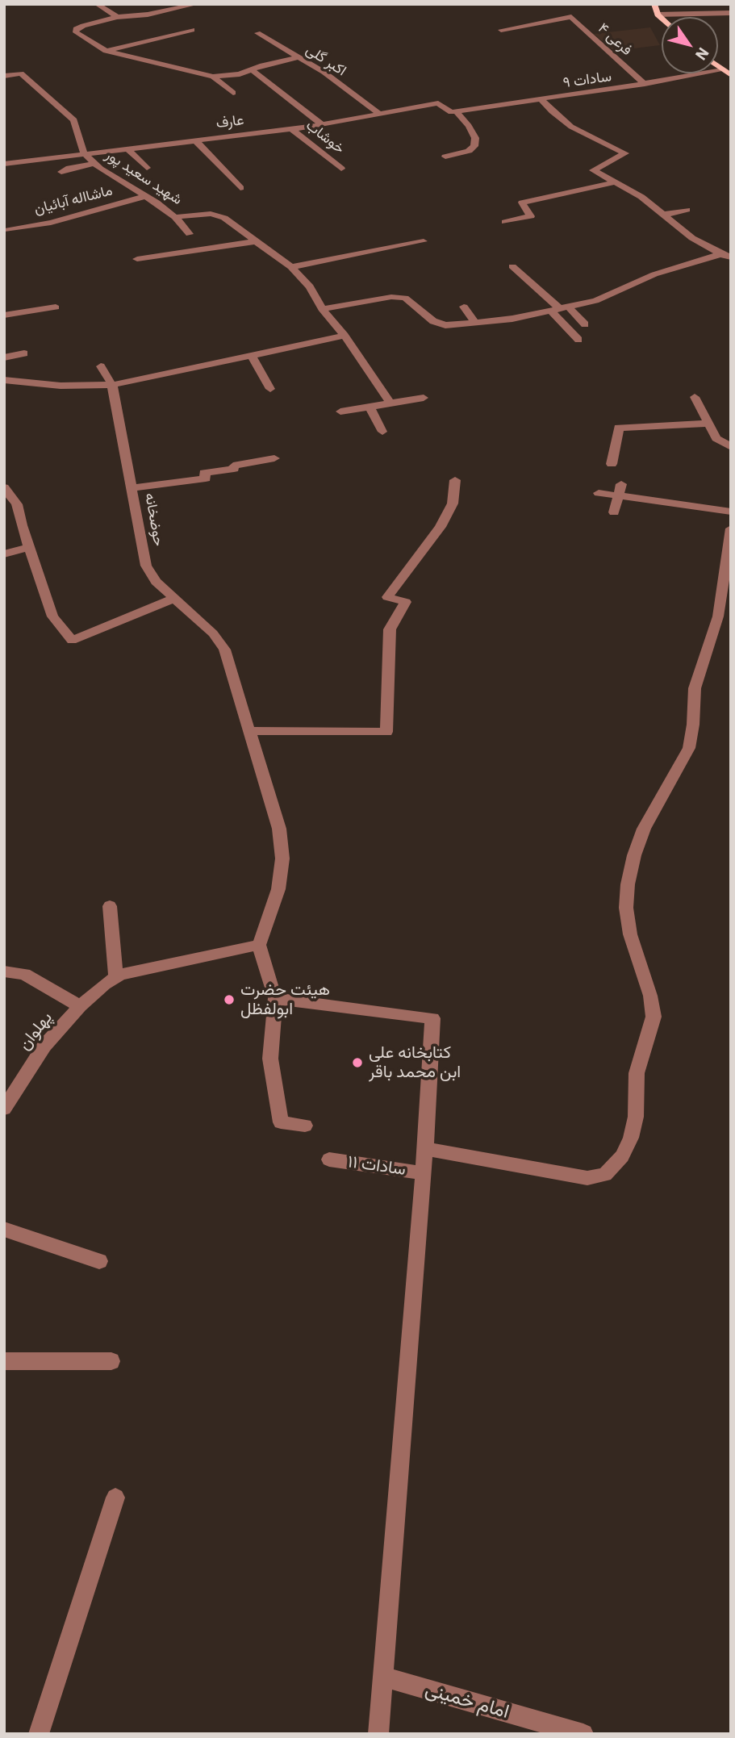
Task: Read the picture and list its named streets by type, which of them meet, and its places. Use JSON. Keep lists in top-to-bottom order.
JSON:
{
  "streets": {
    "street": [
      "فرعی ۴",
      "اکبر گلی",
      "سادات ۹",
      "عارف",
      "خوشاب",
      "شهید سعید پور",
      "ماشااله آبائیان",
      "حوضخانه",
      "پهلوان",
      "سادات ۱۱",
      "امام خمینی"
    ]
  },
  "crossings": [
    ["فرعی ۴", "سادات ۹"],
    ["اکبر گلی", "عارف"],
    ["سادات ۹", "عارف"],
    ["عارف", "خوشاب"],
    ["عارف", "شهید سعید پور"],
    ["شهید سعید پور", "ماشااله آبائیان"]
  ],
  "places": ["هیئت حضرت ابولفظل", "کتابخانه علی ابن محمد باقر"],
  "north": "bottom right"
}
